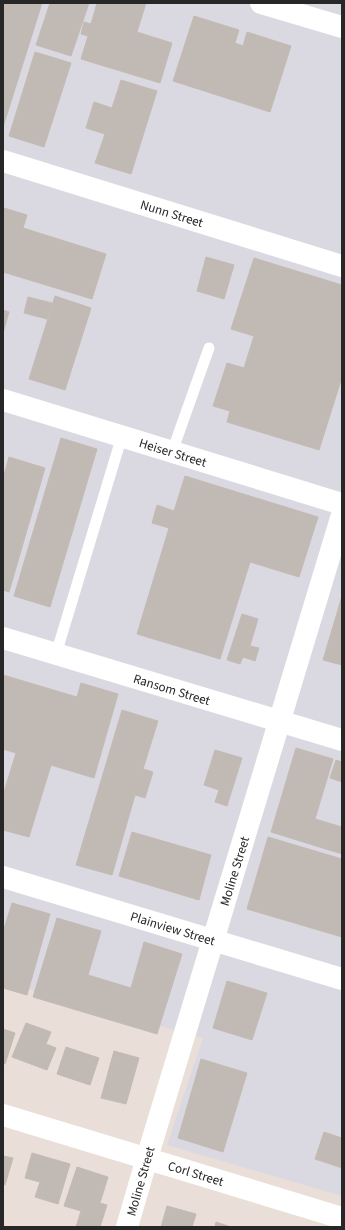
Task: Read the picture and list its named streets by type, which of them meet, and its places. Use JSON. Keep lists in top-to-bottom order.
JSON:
{
  "streets": {
    "street": [
      "Nunn Street",
      "Heiser Street",
      "Ransom Street",
      "Moline Street",
      "Plainview Street",
      "Corl Street"
    ]
  },
  "crossings": [
    ["Ransom Street", "Moline Street"],
    ["Moline Street", "Plainview Street"],
    ["Moline Street", "Corl Street"]
  ]
}
